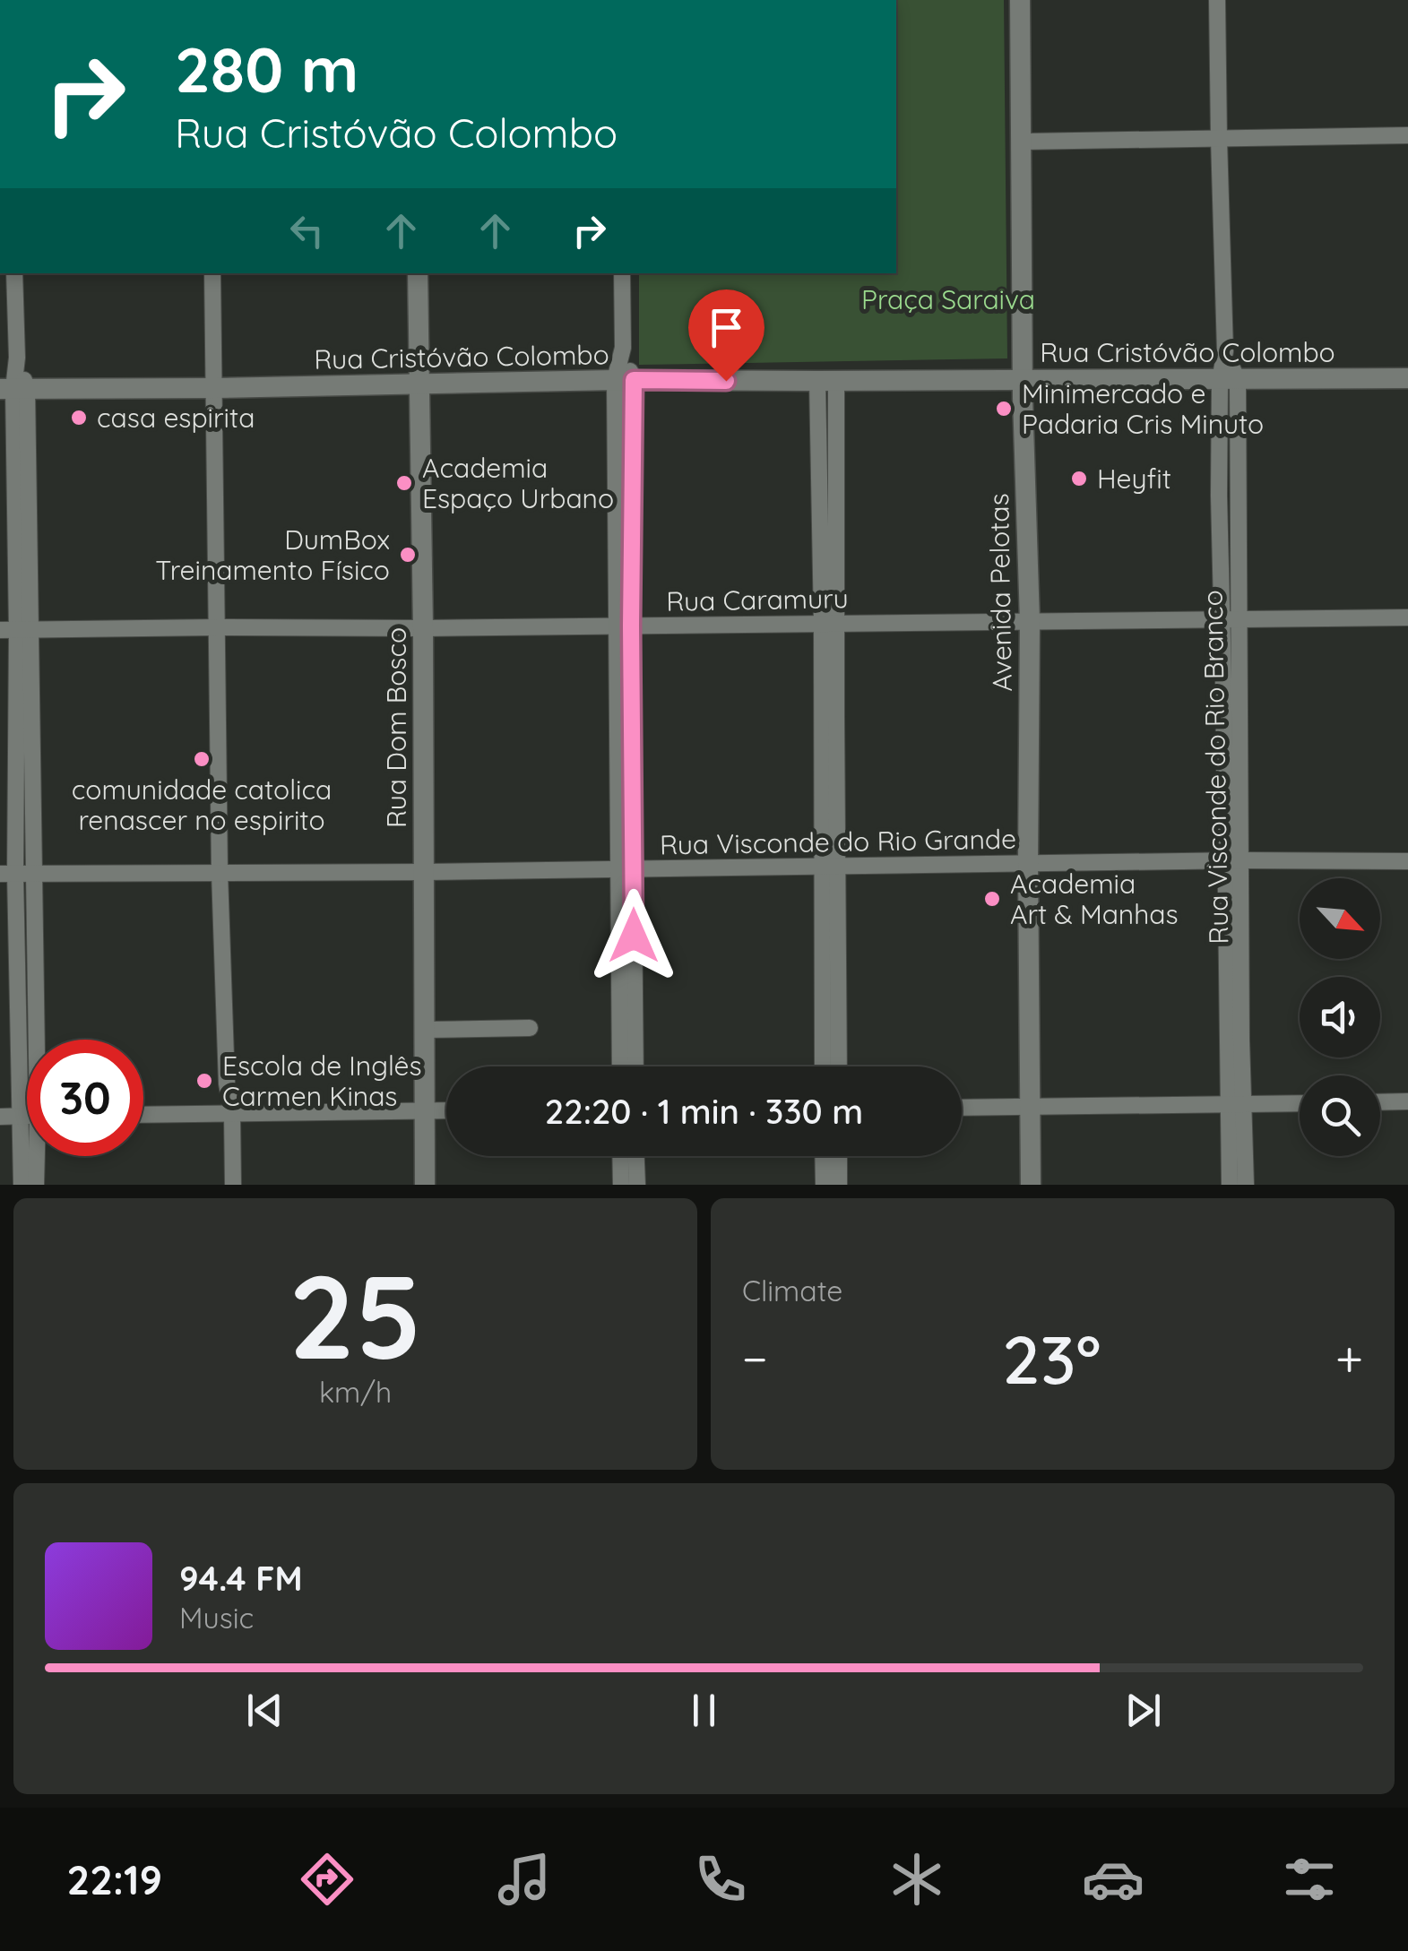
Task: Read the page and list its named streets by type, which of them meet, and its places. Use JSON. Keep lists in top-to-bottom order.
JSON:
{
  "streets": {
    "street": [
      "Rua Cristóvão Colombo",
      "Avenida Pelotas",
      "Rua Caramuru",
      "Rua Dom Bosco",
      "Rua Visconde do Rio Branco",
      "Rua Visconde do Rio Grande"
    ]
  },
  "crossings": [
    ["Rua Cristóvão Colombo", "Avenida Pelotas"],
    ["Rua Cristóvão Colombo", "Rua Dom Bosco"],
    ["Rua Cristóvão Colombo", "Rua Visconde do Rio Branco"],
    ["Avenida Pelotas", "Rua Caramuru"],
    ["Avenida Pelotas", "Rua Visconde do Rio Grande"],
    ["Rua Caramuru", "Rua Dom Bosco"],
    ["Rua Caramuru", "Rua Visconde do Rio Branco"],
    ["Rua Dom Bosco", "Rua Visconde do Rio Grande"],
    ["Rua Visconde do Rio Branco", "Rua Visconde do Rio Grande"]
  ],
  "parks": ["Praça Saraiva"],
  "places": [
    "Minimercado e Padaria Cris Minuto",
    "casa espirita",
    "Heyfit",
    "Academia Espaço Urbano",
    "DumBox Treinamento Físico",
    "comunidade catolica renascer no espirito",
    "Academia Art & Manhas",
    "Escola de Inglês Carmen Kinas"
  ],
  "north": "bottom right",
  "page": {
    "turn": ["280 m", "Rua Cristóvão Colombo"],
    "limit": "30",
    "trip": "22:20 · 1 min · 330 m",
    "tile": [
      ["25", "km/h"],
      "Climate"
    ],
    "heat": ["−", "23°", "+"],
    "song": ["94.4 FM", "Music"],
    "tabs": "22:19"
  }
}
